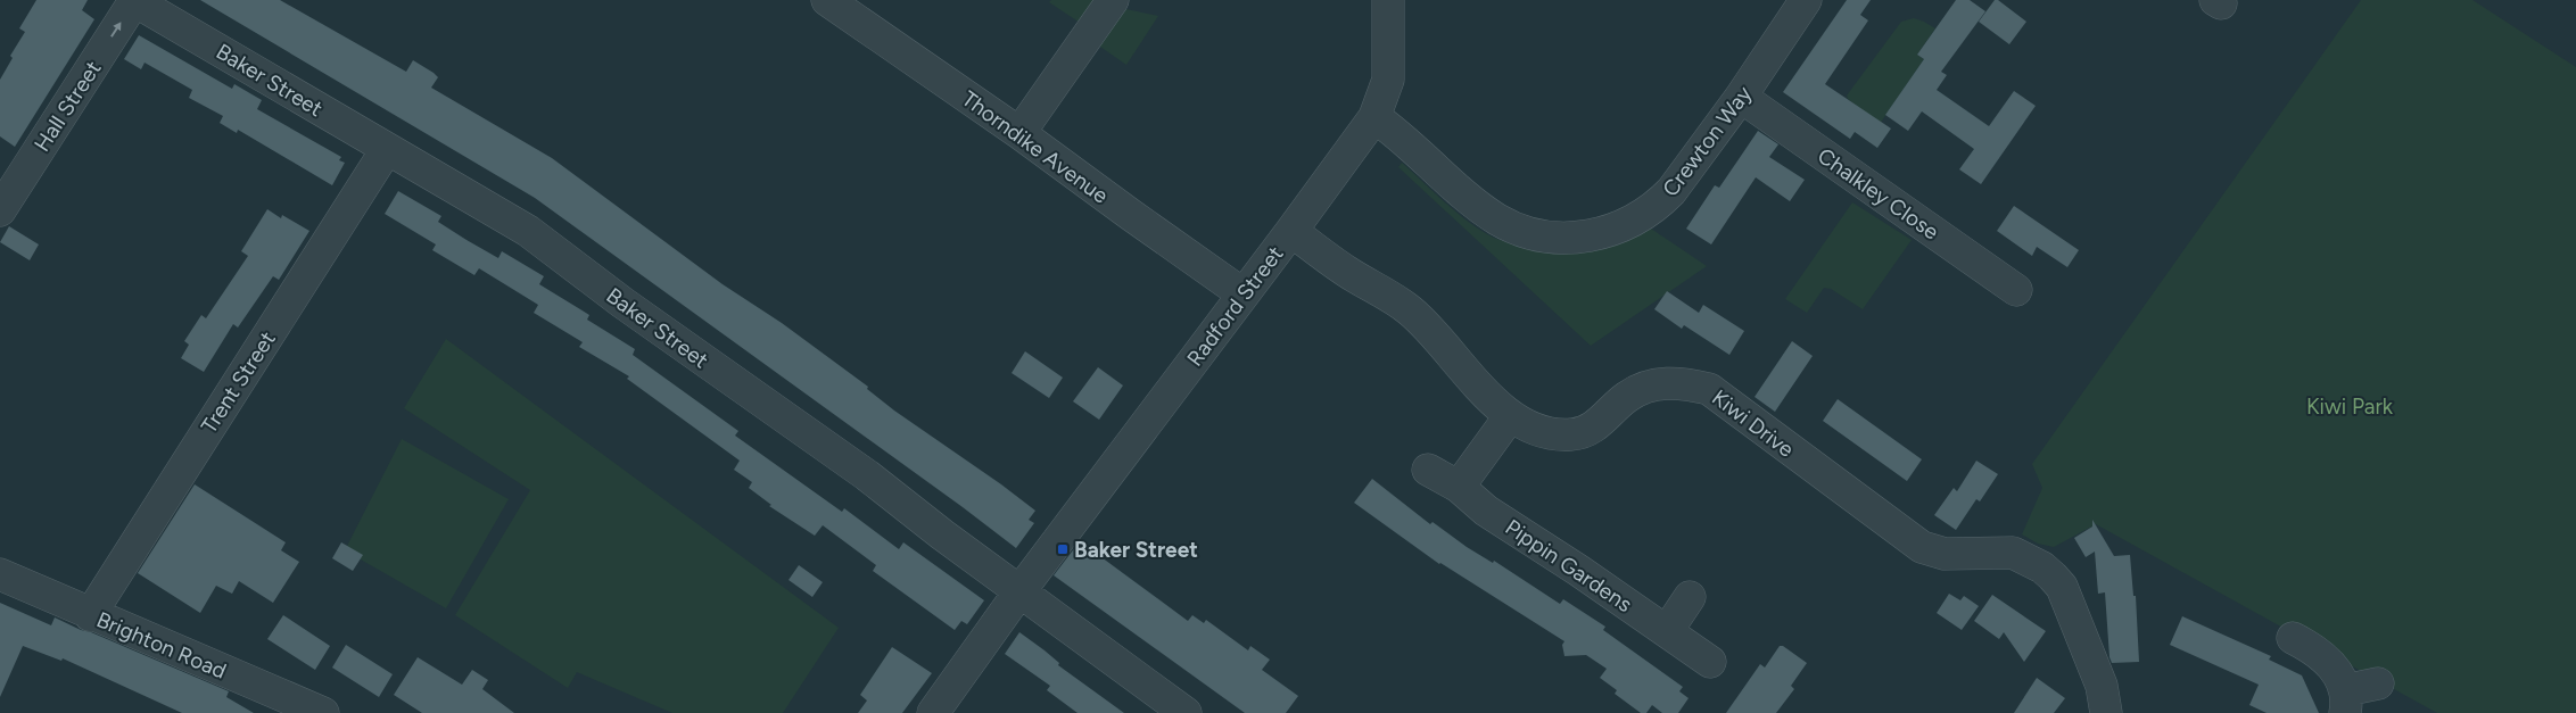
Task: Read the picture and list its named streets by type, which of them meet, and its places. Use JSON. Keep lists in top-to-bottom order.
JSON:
{
  "streets": {
    "street": [
      "Baker Street",
      "Hall Street",
      "Crewton Way",
      "Thorndike Avenue",
      "Chalkley Close",
      "Radford Street",
      "Trent Street",
      "Kiwi Drive",
      "Pippin Gardens",
      "Brighton Road"
    ]
  },
  "crossings": [
    ["Baker Street", "Hall Street"],
    ["Baker Street", "Radford Street"],
    ["Baker Street", "Trent Street"],
    ["Crewton Way", "Chalkley Close"],
    ["Crewton Way", "Radford Street"],
    ["Thorndike Avenue", "Radford Street"],
    ["Radford Street", "Kiwi Drive"],
    ["Trent Street", "Brighton Road"]
  ],
  "one_way": ["Hall Street"],
  "parks": ["Kiwi Park"],
  "places": {
    "transit": ["Baker Street"]
  }
}
